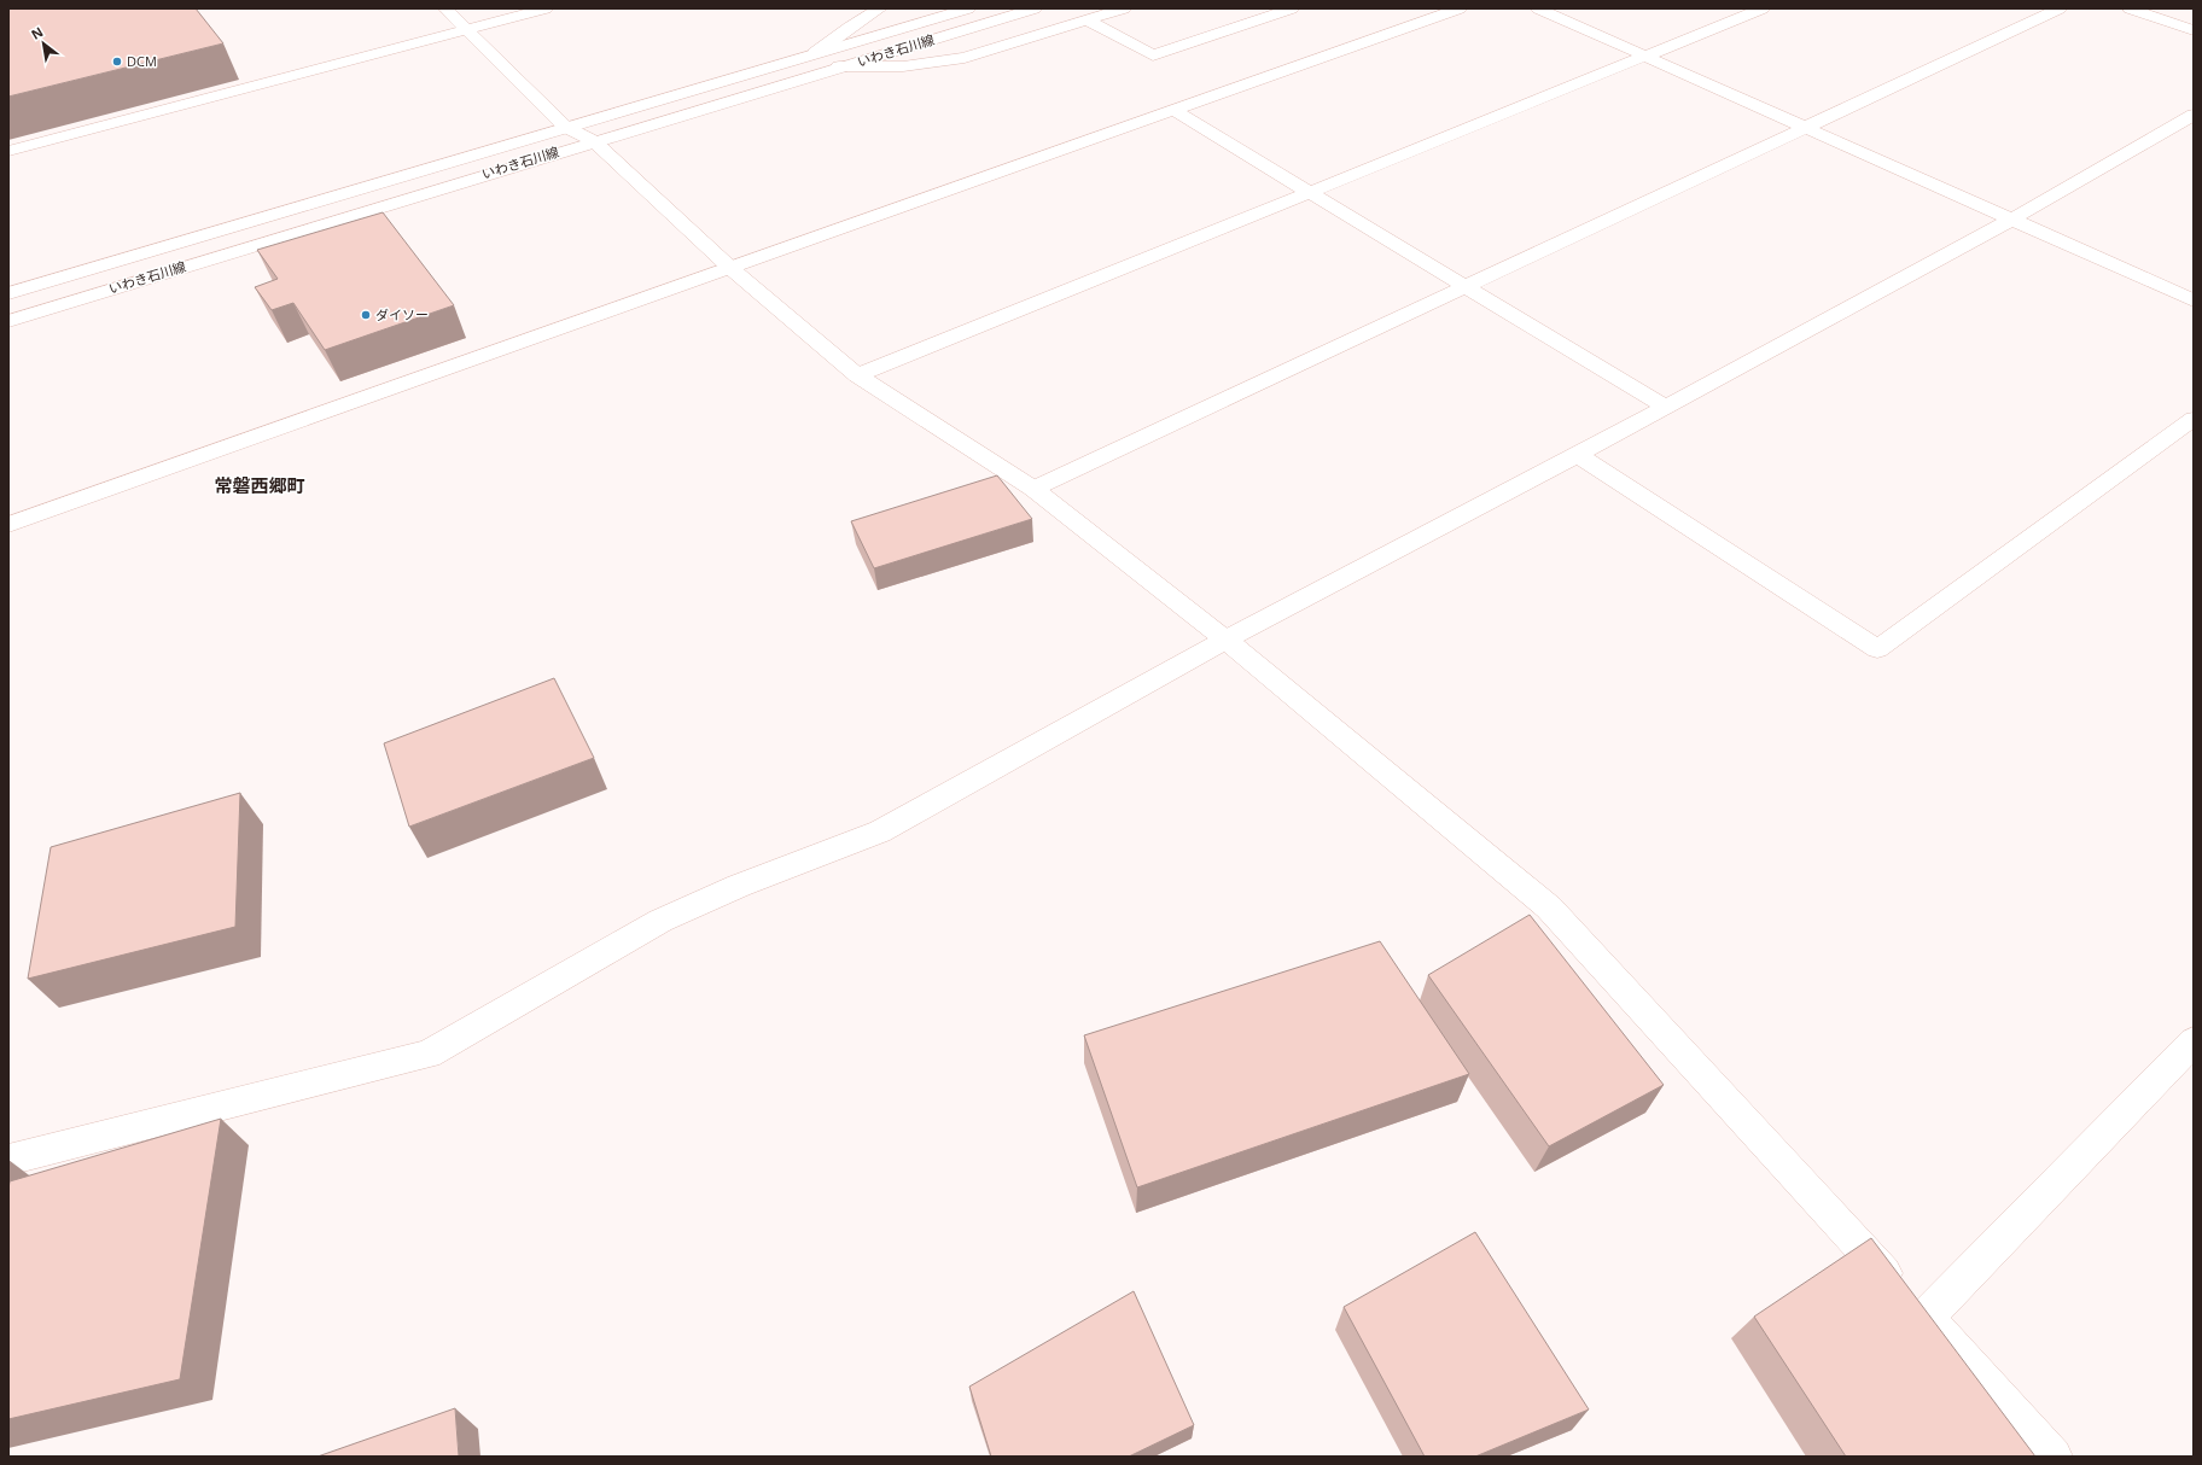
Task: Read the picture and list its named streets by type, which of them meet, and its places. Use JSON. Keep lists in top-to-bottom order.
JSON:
{
  "streets": {
    "street": ["いわき石川線"]
  },
  "districts": ["常磐西郷町"],
  "places": ["DCM", "ダイソー"],
  "north": "top left"
}
